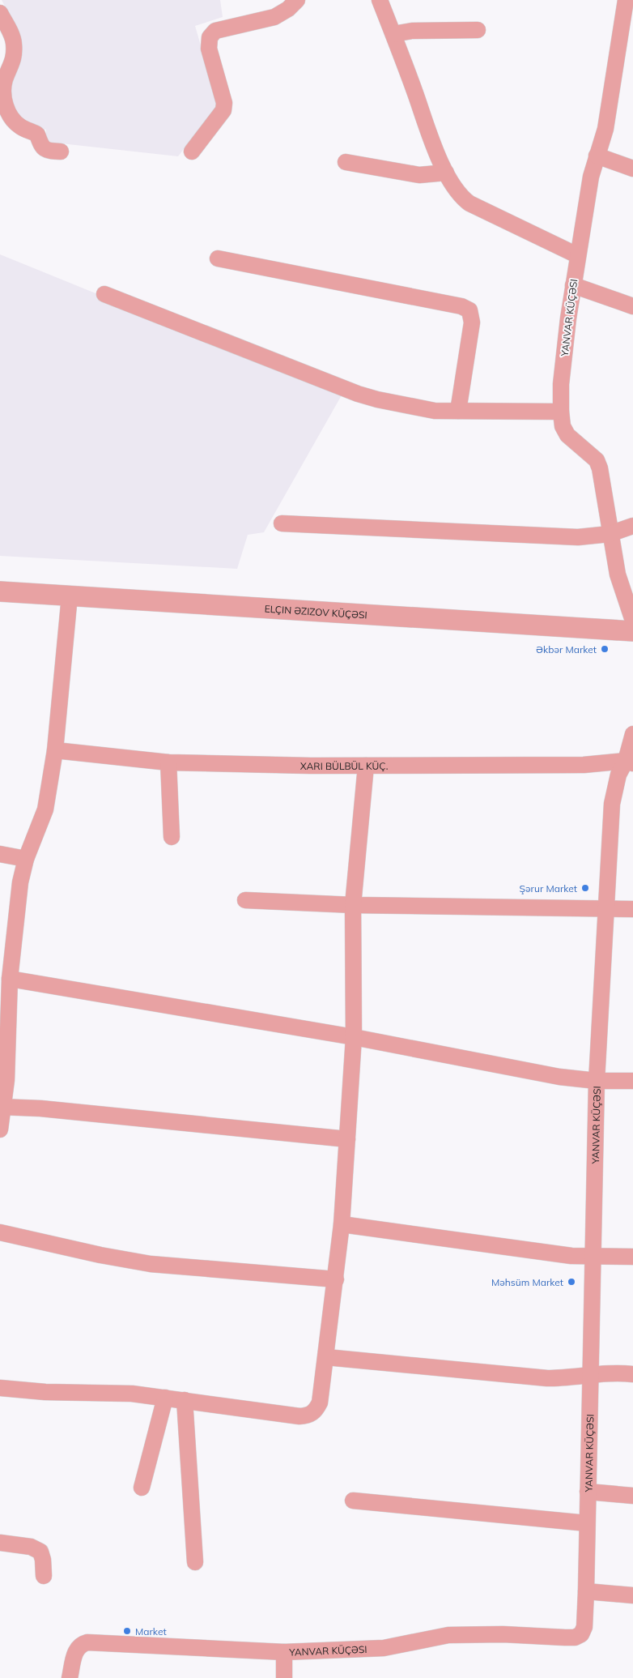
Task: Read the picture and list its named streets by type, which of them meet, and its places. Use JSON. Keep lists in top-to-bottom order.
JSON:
{
  "streets": {
    "street": ["YANVAR KÜÇƏSI", "ELÇIN ƏZIZOV KÜÇƏSI"]
  },
  "places": [
    "Əkbər Market",
    "Şərur Market",
    "Məhsüm Market",
    "Market"
  ]
}
